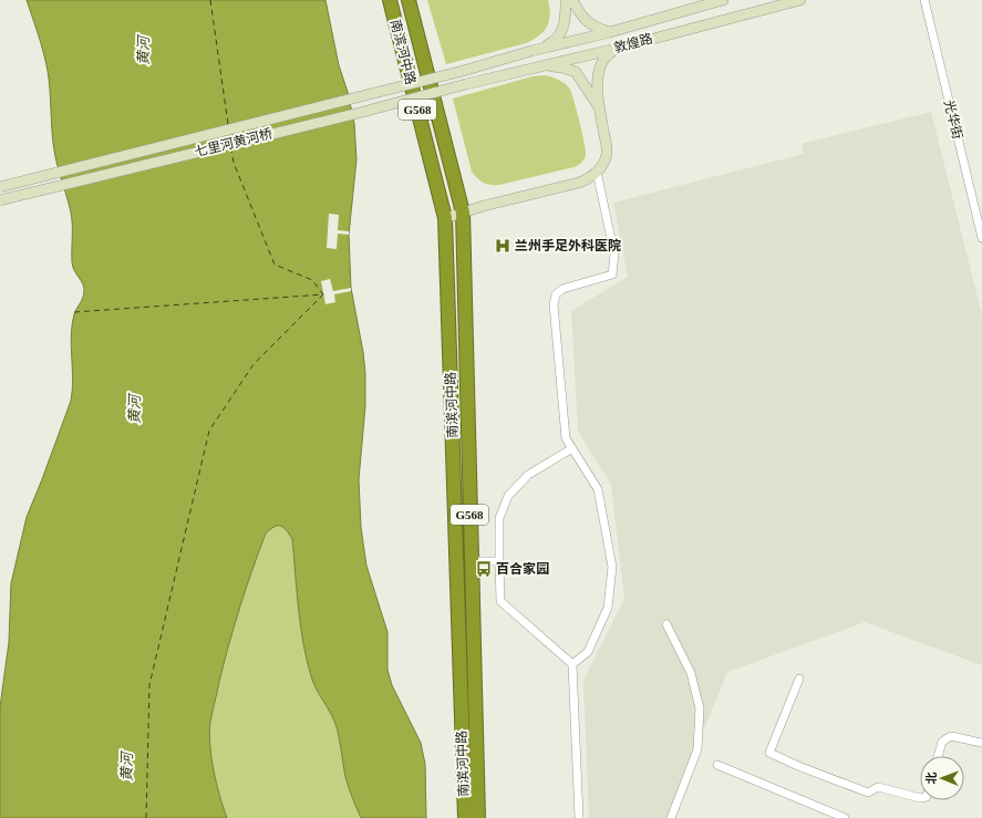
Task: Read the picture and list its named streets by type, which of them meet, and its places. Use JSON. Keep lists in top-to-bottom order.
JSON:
{
  "streets": {
    "highway": ["南滨河中路", "G568"],
    "main road": ["敦煌路", "七里河黄河桥"],
    "street": ["光华街"]
  },
  "crossings": [
    ["敦煌路", "七里河黄河桥"]
  ],
  "water": ["黄河"],
  "places": {
    "hospital": ["兰州手足外科医院"],
    "bus stop": ["百合家园"]
  },
  "north": "left"
}
